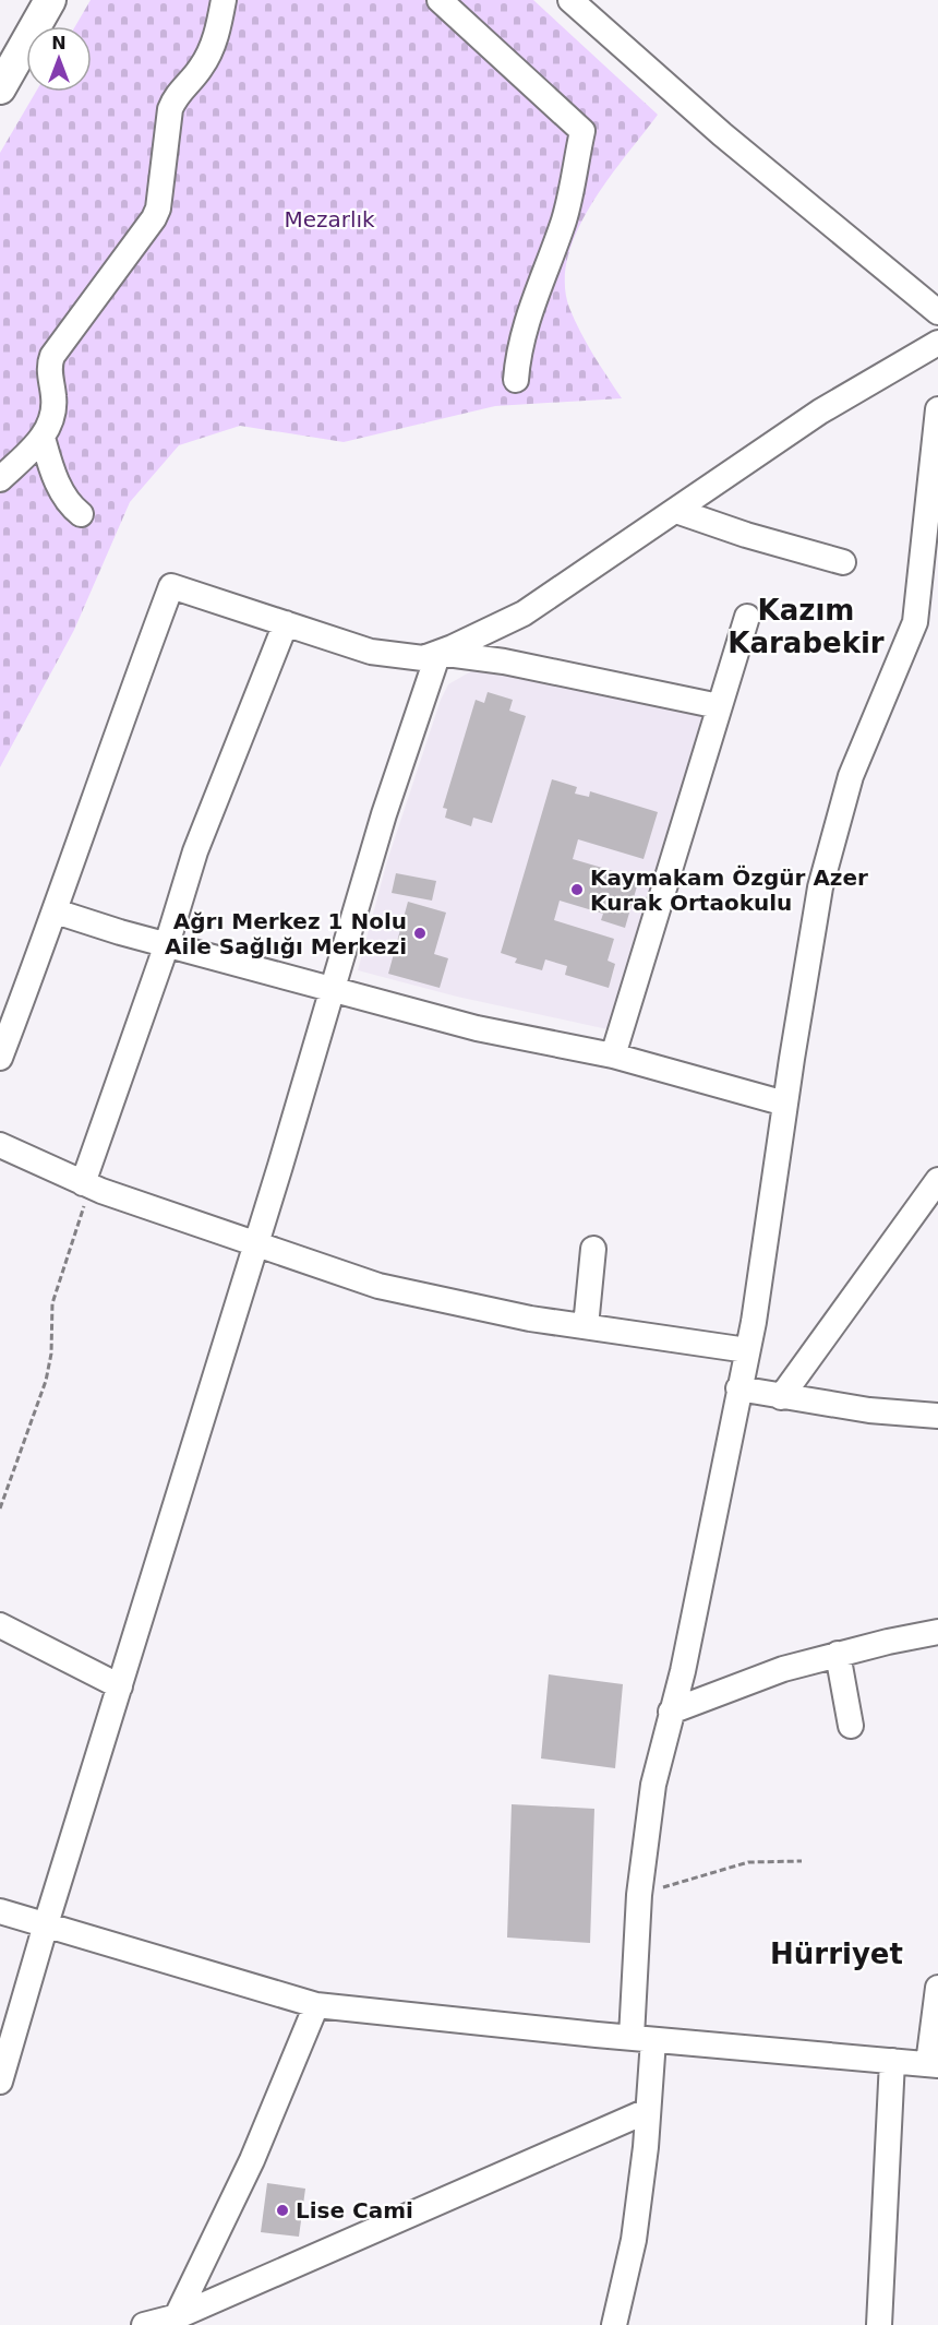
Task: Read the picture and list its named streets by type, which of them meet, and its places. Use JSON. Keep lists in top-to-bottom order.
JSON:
{
  "districts": ["Kazım Karabekir", "Hürriyet"],
  "parks": ["Mezarlık"],
  "places": ["Kaymakam Özgür Azer Kurak Ortaokulu", "Ağrı Merkez 1 Nolu Aile Sağlığı Merkezi", "Lise Cami"],
  "north": "top"
}
